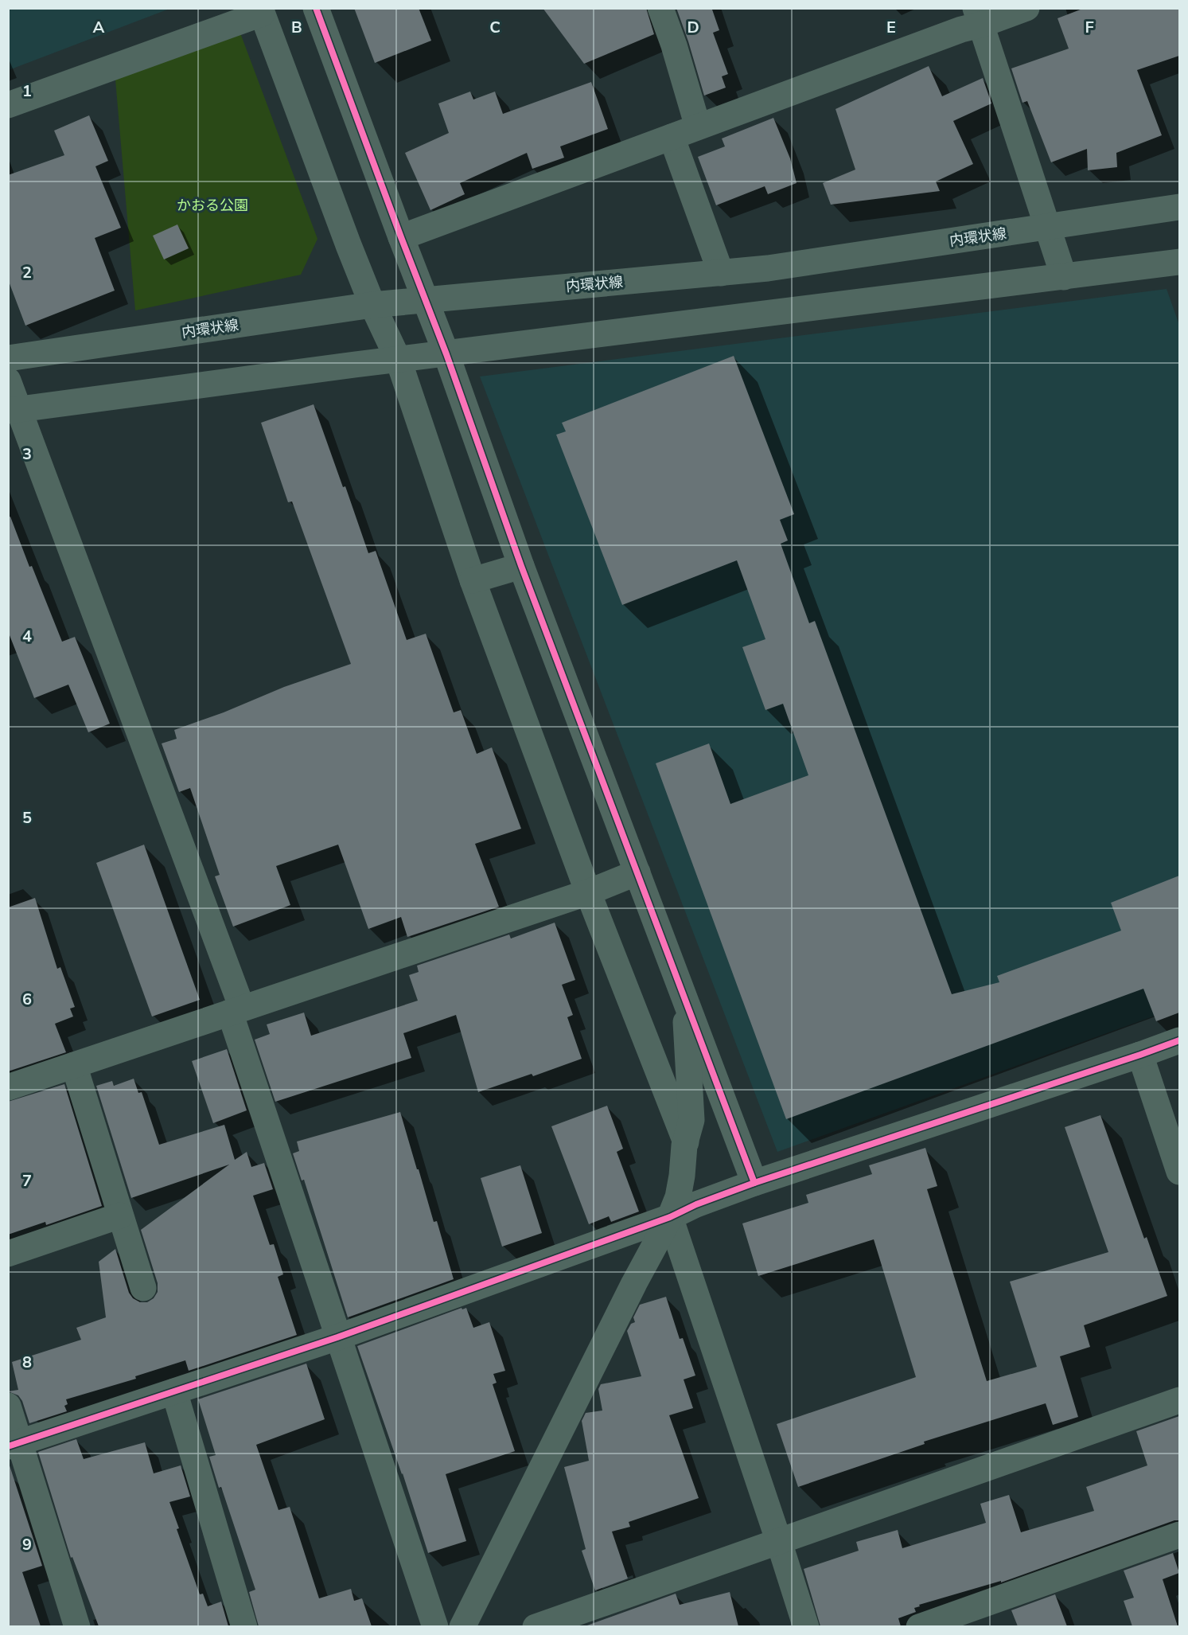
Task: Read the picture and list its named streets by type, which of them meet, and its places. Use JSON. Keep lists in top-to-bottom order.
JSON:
{
  "streets": {
    "street": ["内環状線"]
  },
  "parks": ["かおる公園"],
  "grid": {
    "columns": [
      "A",
      "B",
      "C",
      "D",
      "E",
      "F"
    ],
    "rows": [
      "1",
      "2",
      "3",
      "4",
      "5",
      "6",
      "7",
      "8",
      "9"
    ]
  }
}
